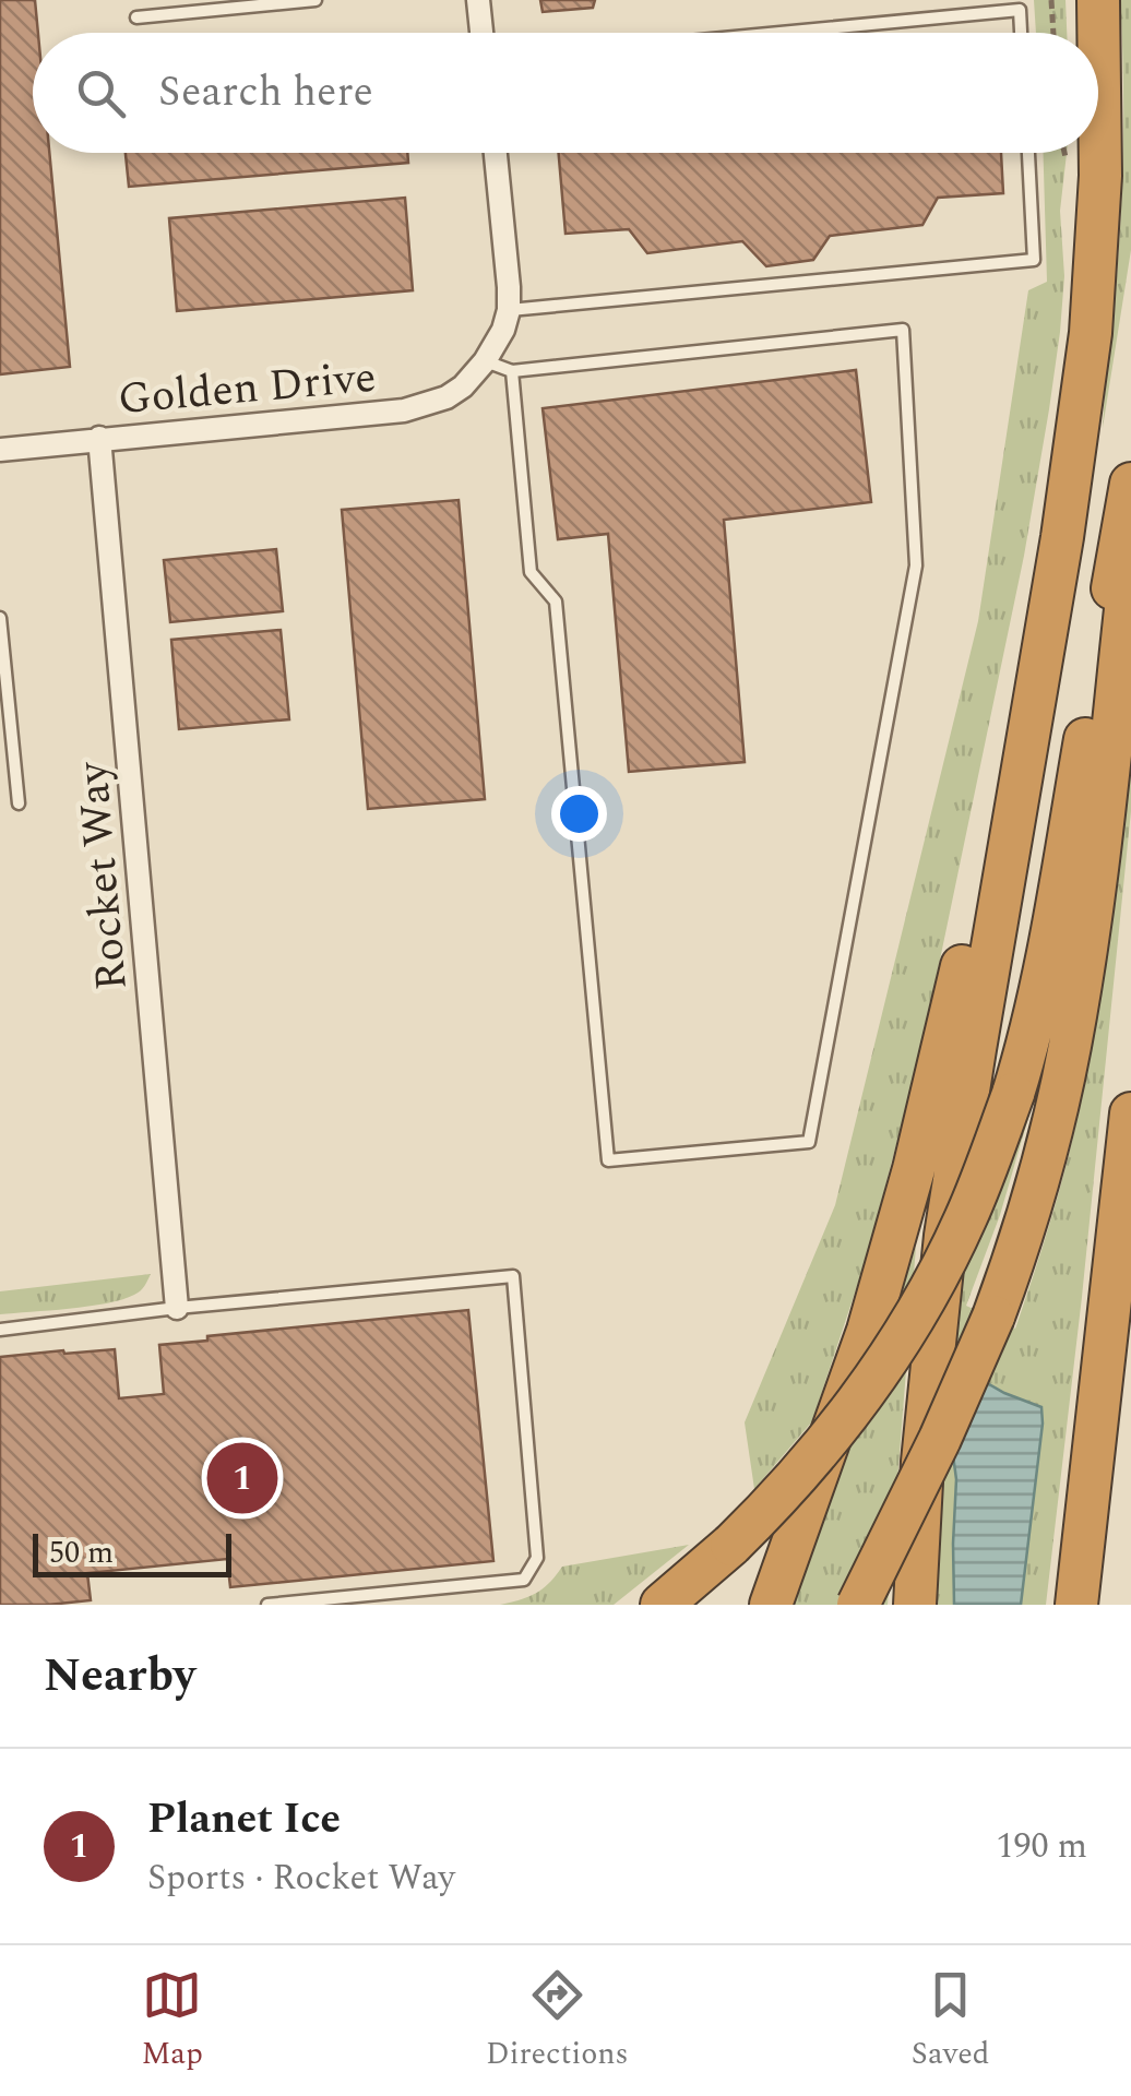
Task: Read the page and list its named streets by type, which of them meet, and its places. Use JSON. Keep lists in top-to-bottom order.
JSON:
{
  "streets": {
    "street": ["Golden Drive", "Rocket Way"]
  },
  "crossings": [
    ["Golden Drive", "Rocket Way"]
  ],
  "scale_bar": "50 m",
  "page": {
    "search": "Search here",
    "pins": "1",
    "scale": "50 m",
    "heading": "Nearby",
    "list": [
      {
        "mark": "1",
        "name": "Planet Ice",
        "note": "Sports · Rocket Way",
        "value": "190 m"
      }
    ],
    "nav": ["Map", "Directions", "Saved"]
  }
}
